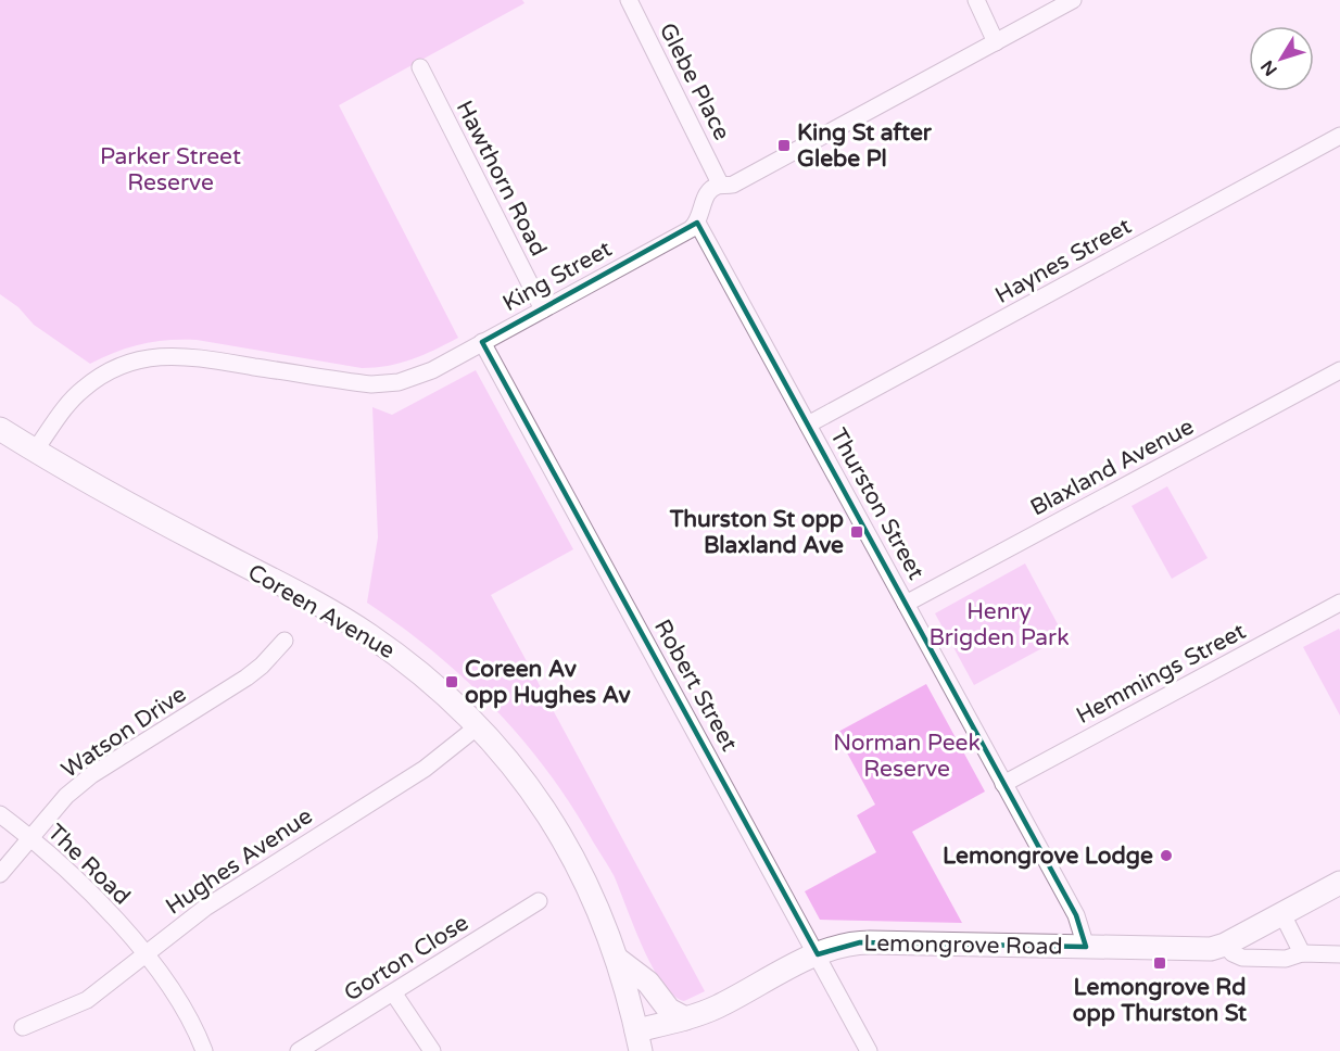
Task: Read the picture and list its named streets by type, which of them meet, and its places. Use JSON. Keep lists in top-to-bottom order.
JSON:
{
  "streets": {
    "street": [
      "Glebe Place",
      "Hawthorn Road",
      "Haynes Street",
      "King Street",
      "Blaxland Avenue",
      "Thurston Street",
      "Coreen Avenue",
      "Hemmings Street",
      "Robert Street",
      "Watson Drive",
      "Hughes Avenue",
      "The Road",
      "Lemongrove Road",
      "Gorton Close"
    ]
  },
  "crossings": [
    ["Hawthorn Road", "King Street"],
    ["Haynes Street", "Thurston Street"],
    ["King Street", "Thurston Street"],
    ["King Street", "Coreen Avenue"],
    ["King Street", "Robert Street"],
    ["Blaxland Avenue", "Thurston Street"],
    ["Thurston Street", "Hemmings Street"],
    ["Thurston Street", "Lemongrove Road"],
    ["Coreen Avenue", "Hughes Avenue"],
    ["Coreen Avenue", "Lemongrove Road"],
    ["Robert Street", "Lemongrove Road"],
    ["Watson Drive", "The Road"],
    ["Hughes Avenue", "The Road"]
  ],
  "parks": ["Parker Street Reserve", "Henry Brigden Park", "Norman Peek Reserve"],
  "places": {
    "transit": [
      "King St after Glebe Pl",
      "Thurston St opp Blaxland Ave",
      "Coreen Av opp Hughes Av",
      "Lemongrove Rd opp Thurston St"
    ],
    "other": ["Lemongrove Lodge"]
  },
  "north": "bottom left"
}
